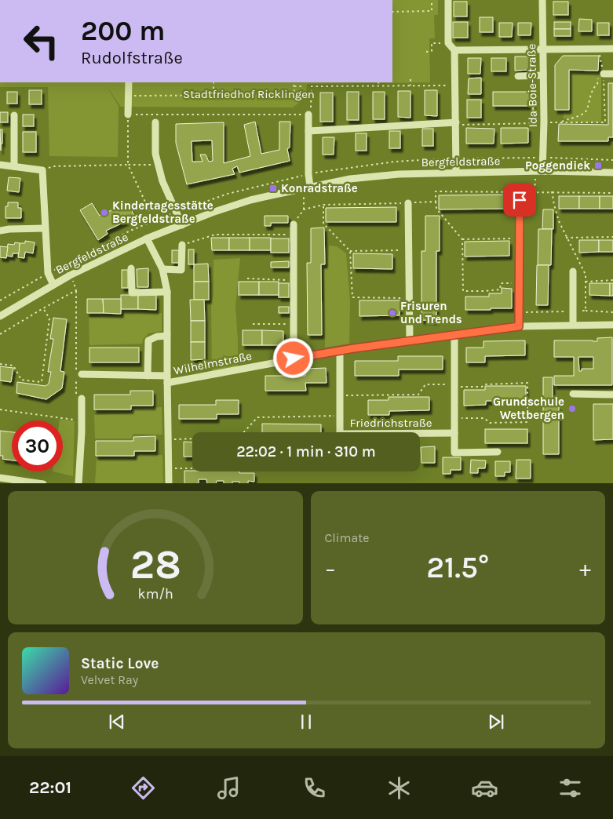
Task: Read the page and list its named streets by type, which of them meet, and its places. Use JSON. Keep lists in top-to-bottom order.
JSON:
{
  "streets": {
    "street": [
      "Ida-Boie-Straße",
      "Bergfeldstraße",
      "Wilhelmstraße",
      "Friedrichstraße"
    ]
  },
  "crossings": [
    ["Ida-Boie-Straße", "Bergfeldstraße"],
    ["Wilhelmstraße", "Friedrichstraße"]
  ],
  "parks": ["Stadtfriedhof Ricklingen"],
  "places": {
    "transit": ["Poggendiek", "Konradstraße"],
    "other": ["Kindertagesstätte Bergfeldstraße", "Frisuren und Trends", "Grundschule Wettbergen"]
  },
  "page": {
    "turn": ["200 m", "Rudolfstraße"],
    "limit": "30",
    "trip": "22:02 · 1 min · 310 m",
    "tile": "Climate",
    "heat": ["−", "21.5°", "+"],
    "song": ["Static Love", "Velvet Ray"],
    "tabs": "22:01",
    "gauge": ["28", "km/h"]
  }
}
